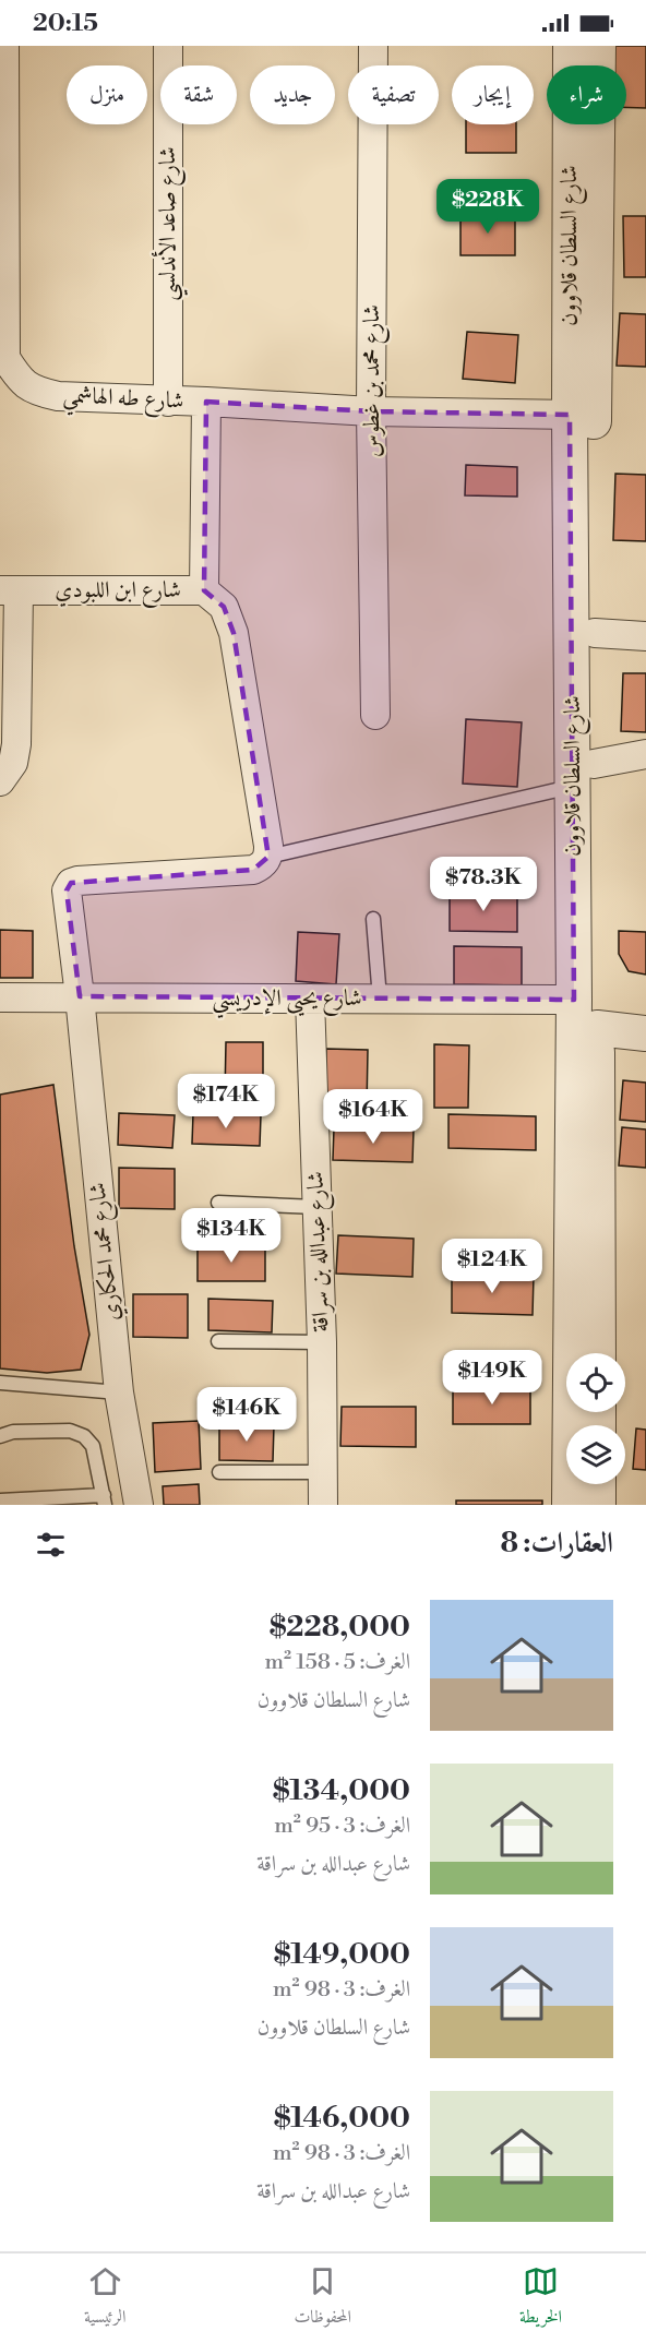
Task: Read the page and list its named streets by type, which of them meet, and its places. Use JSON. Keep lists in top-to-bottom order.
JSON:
{
  "streets": {
    "street": [
      "شارع صاعد الأندلسي",
      "شارع السلطان قلاوون",
      "شارع محمد بن غطوس",
      "شارع طه الهاشمي",
      "شارع ابن اللبودي",
      "شارع يحيى الإدريسي",
      "شارع محمد الحكاري",
      "شارع عبدالله بن سراقة"
    ]
  },
  "crossings": [
    ["شارع صاعد الأندلسي", "شارع طه الهاشمي"],
    ["شارع السلطان قلاوون", "شارع طه الهاشمي"],
    ["شارع السلطان قلاوون", "شارع يحيى الإدريسي"],
    ["شارع محمد بن غطوس", "شارع طه الهاشمي"],
    ["شارع طه الهاشمي", "شارع ابن اللبودي"],
    ["شارع يحيى الإدريسي", "شارع محمد الحكاري"],
    ["شارع يحيى الإدريسي", "شارع عبدالله بن سراقة"]
  ],
  "page": {
    "status": "20:15",
    "chip": [
      "شراء",
      "إيجار",
      "تصفية",
      "جديد",
      "شقة",
      "منزل"
    ],
    "price": [
      "$228K",
      "$78.3K",
      "$174K",
      "$164K",
      "$134K",
      "$124K",
      "$149K",
      "$146K"
    ],
    "heading": "العقارات: 8",
    "list": [
      {
        "name": "$228,000",
        "note": "الغرف: 5 · 158 m² · شارع السلطان قلاوون"
      },
      {
        "name": "$134,000",
        "note": "الغرف: 3 · 95 m² · شارع عبدالله بن سراقة"
      },
      {
        "name": "$149,000",
        "note": "الغرف: 3 · 98 m² · شارع السلطان قلاوون"
      },
      {
        "name": "$146,000",
        "note": "الغرف: 3 · 98 m² · شارع عبدالله بن سراقة"
      }
    ],
    "tabs": ["الخريطة", "المحفوظات", "الرئيسية"]
  }
}
